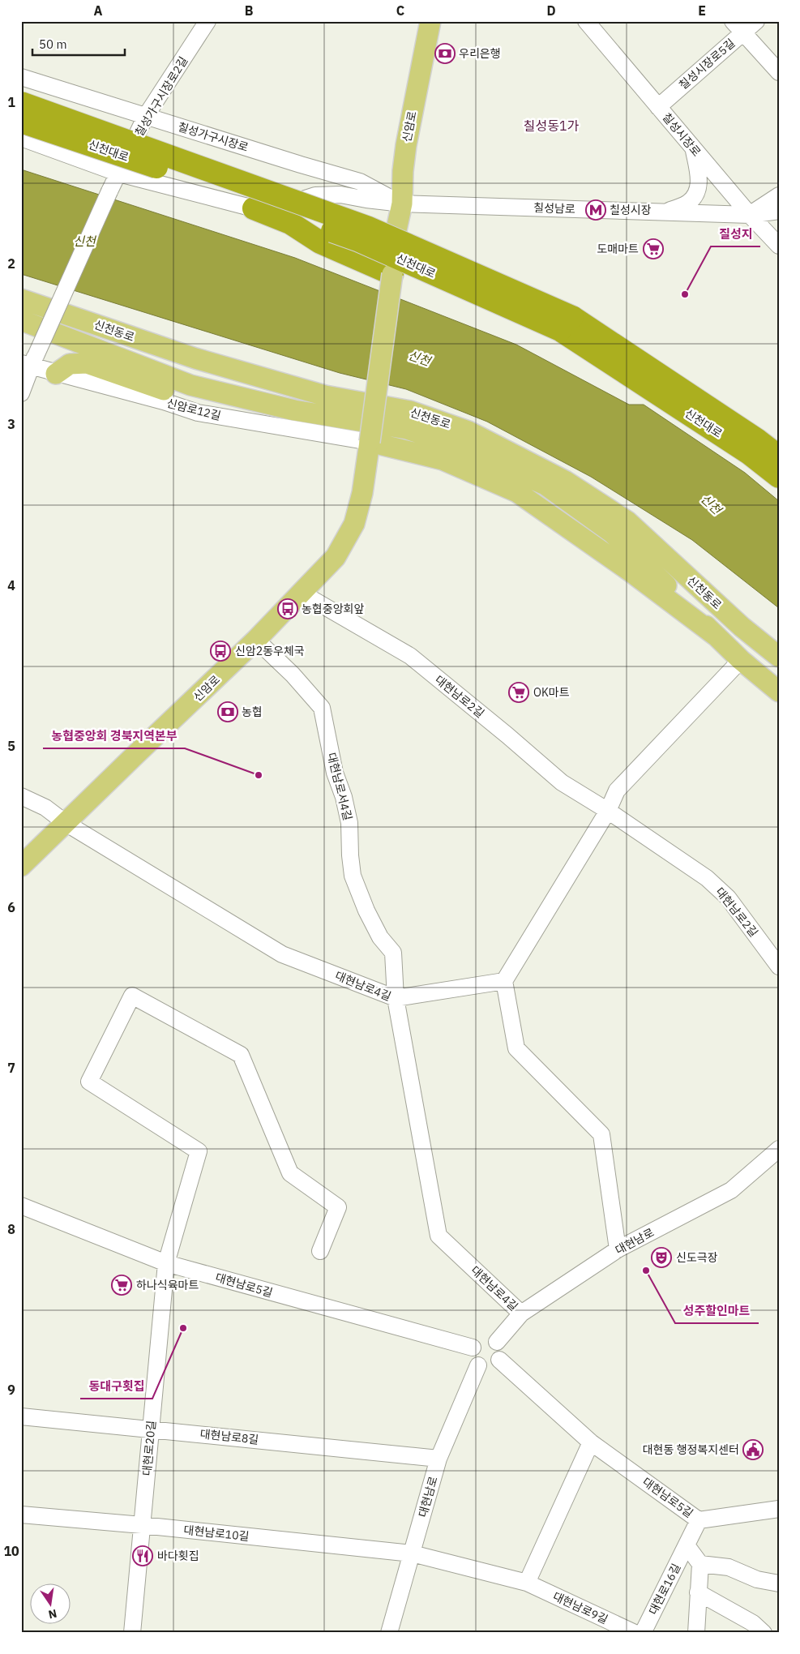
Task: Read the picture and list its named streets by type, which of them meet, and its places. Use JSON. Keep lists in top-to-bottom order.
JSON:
{
  "streets": {
    "highway": ["신천대로"],
    "main road": ["신암로", "신천동로"],
    "street": [
      "칠성시장로5길",
      "칠성가구시장로2길",
      "칠성시장로",
      "칠성가구시장로",
      "칠성남로",
      "신암로12길",
      "대현남로2길",
      "대현남로서4길",
      "대현남로4길",
      "대현남로",
      "대현남로5길",
      "대현남로8길",
      "대현로20길",
      "대현남로10길",
      "대현로16길",
      "대현남로9길"
    ]
  },
  "crossings": [
    ["칠성시장로5길", "칠성시장로"],
    ["칠성가구시장로2길", "칠성가구시장로"],
    ["칠성가구시장로2길", "신암로12길"],
    ["신암로", "칠성가구시장로"],
    ["신암로", "칠성남로"],
    ["신암로", "신암로12길"],
    ["신암로", "대현남로2길"],
    ["신암로", "대현남로서4길"],
    ["신암로", "대현남로4길"],
    ["칠성시장로", "칠성남로"],
    ["칠성가구시장로", "칠성남로"],
    ["대현남로서4길", "대현남로4길"],
    ["대현남로4길", "대현남로"],
    ["대현남로", "대현남로5길"],
    ["대현남로", "대현남로8길"],
    ["대현남로", "대현남로10길"],
    ["대현남로", "대현남로9길"],
    ["대현남로5길", "대현로20길"],
    ["대현남로5길", "대현로16길"],
    ["대현남로8길", "대현로20길"],
    ["대현로20길", "대현남로10길"],
    ["대현남로10길", "대현남로9길"]
  ],
  "districts": ["칠성동1가"],
  "water": ["신천"],
  "places": {
    "bank": ["우리은행", "농협"],
    "metro station": ["칠성시장"],
    "supermarket": ["도매마트", "OK마트", "하나식육마트"],
    "other": [
      "질성지",
      "농협중앙회 경북지역본부",
      "성주할인마트",
      "동대구횟집"
    ],
    "bus stop": ["농협중앙회앞", "신암2동우체국"],
    "theatre": ["신도극장"],
    "public building": ["대현동 행정복지센터"],
    "restaurant": ["바다횟집"]
  },
  "scale_bar": "50 m",
  "north": "bottom",
  "grid": {
    "columns": [
      "A",
      "B",
      "C",
      "D",
      "E"
    ],
    "rows": [
      "1",
      "2",
      "3",
      "4",
      "5",
      "6",
      "7",
      "8",
      "9",
      "10"
    ]
  }
}
